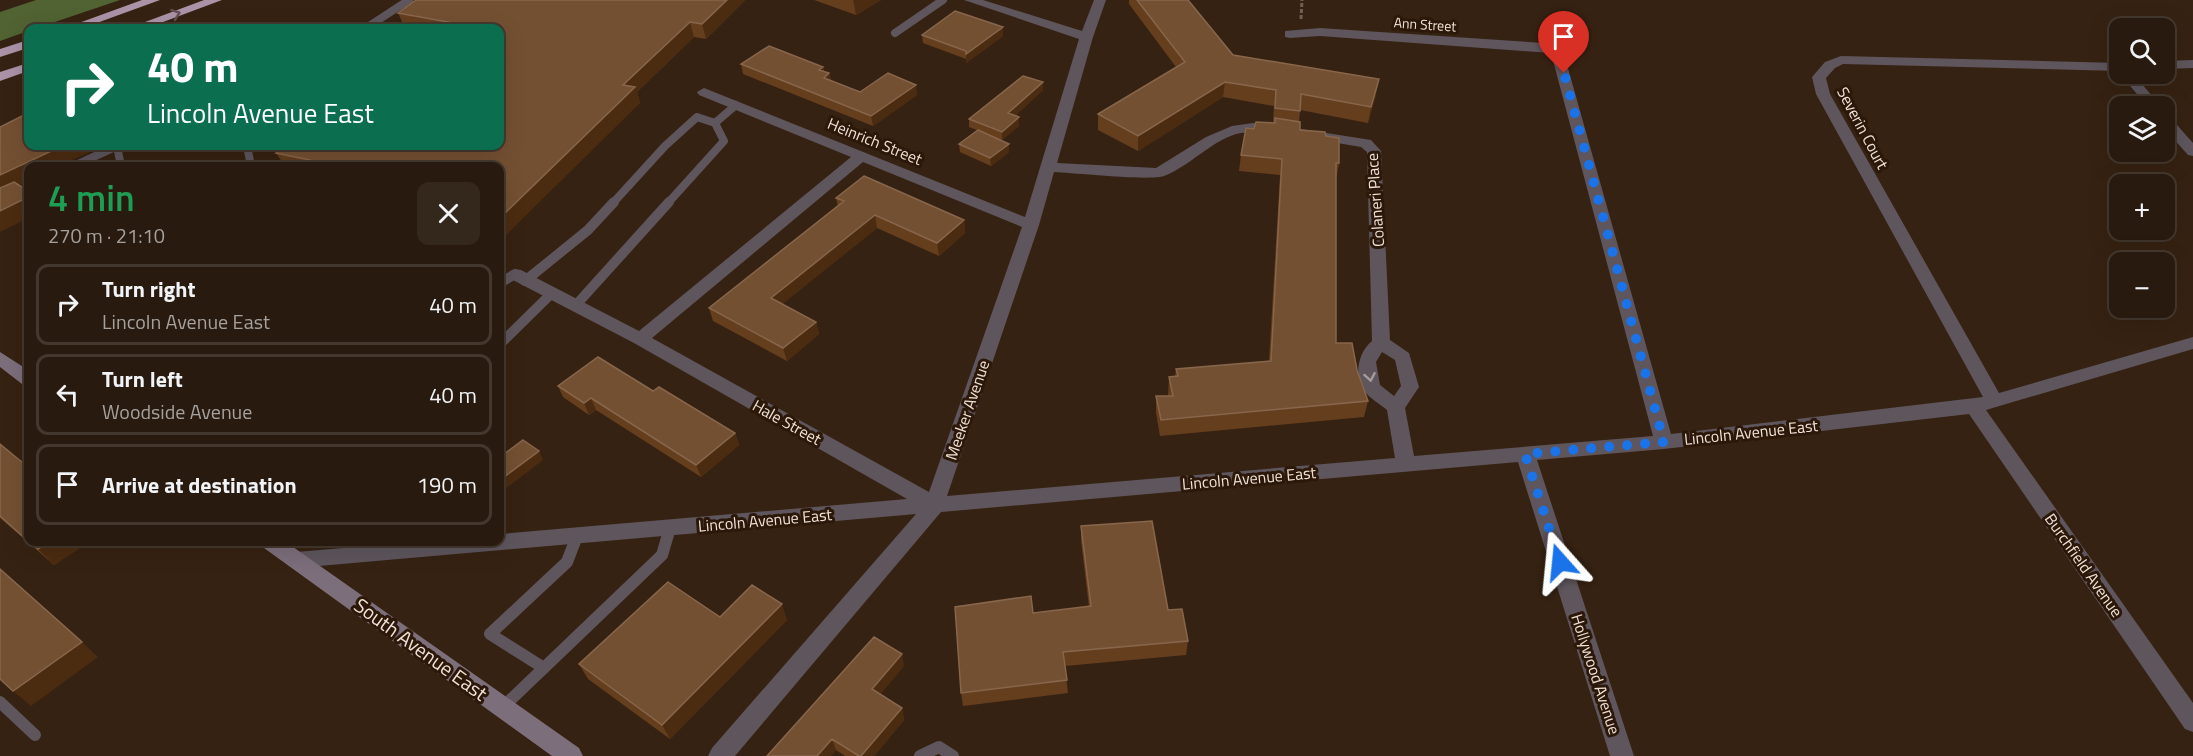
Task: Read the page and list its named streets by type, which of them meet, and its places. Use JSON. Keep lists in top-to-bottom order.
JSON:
{
  "streets": {
    "main road": ["South Avenue East"],
    "street": [
      "Ann Street",
      "Severin Court",
      "Heinrich Street",
      "Colaneri Place",
      "Meeker Avenue",
      "Hale Street",
      "Lincoln Avenue East",
      "Burchfield Avenue",
      "Hollywood Avenue"
    ]
  },
  "crossings": [
    ["Ann Street", "Lincoln Avenue East"],
    ["Severin Court", "Lincoln Avenue East"],
    ["Heinrich Street", "Meeker Avenue"],
    ["Colaneri Place", "Meeker Avenue"],
    ["Meeker Avenue", "Hale Street"],
    ["Meeker Avenue", "Lincoln Avenue East"],
    ["Hale Street", "Lincoln Avenue East"],
    ["Lincoln Avenue East", "Burchfield Avenue"],
    ["Lincoln Avenue East", "South Avenue East"],
    ["Lincoln Avenue East", "Hollywood Avenue"]
  ],
  "page": {
    "map_buttons": ["+", "−"],
    "turn": ["40 m", "Lincoln Avenue East"],
    "heading": ["4 min", "270 m · 21:10"],
    "list": [
      {
        "name": "Turn right",
        "note": "Lincoln Avenue East",
        "value": "40 m"
      },
      {
        "name": "Turn left",
        "note": "Woodside Avenue",
        "value": "40 m"
      },
      {
        "name": "Arrive at destination",
        "value": "190 m"
      }
    ]
  }
}
